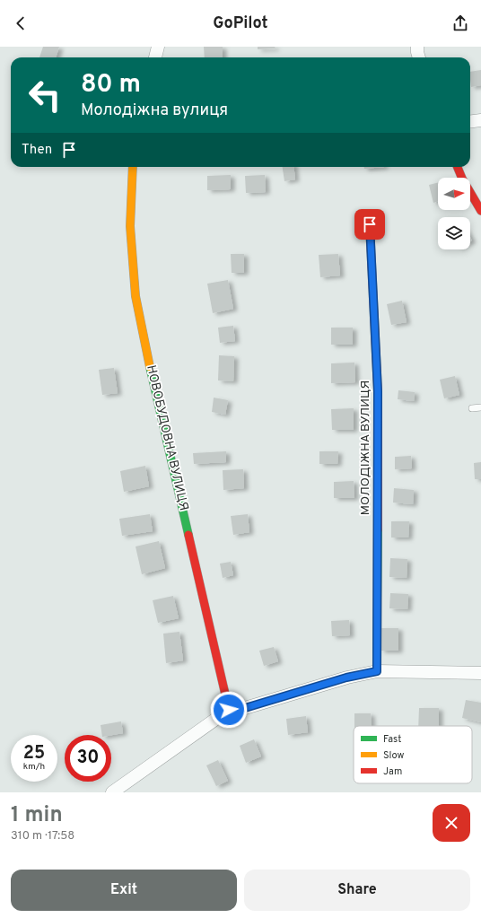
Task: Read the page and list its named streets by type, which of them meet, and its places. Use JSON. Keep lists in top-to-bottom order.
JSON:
{
  "streets": {
    "street": ["НОВОБУДОВНА ВУЛИЦЯ", "МОЛОДІЖНА ВУЛИЦЯ"]
  },
  "legend": ["Fast", "Slow", "Jam"],
  "north": "right",
  "page": {
    "header": "GoPilot",
    "turn": ["80 m", "Молодіжна вулиця"],
    "then": "Then",
    "speed": "25 km/h",
    "limit": "30",
    "heading": ["1 min", "310 m · 17:58"],
    "buttons": ["Exit", "Share"]
  }
}
